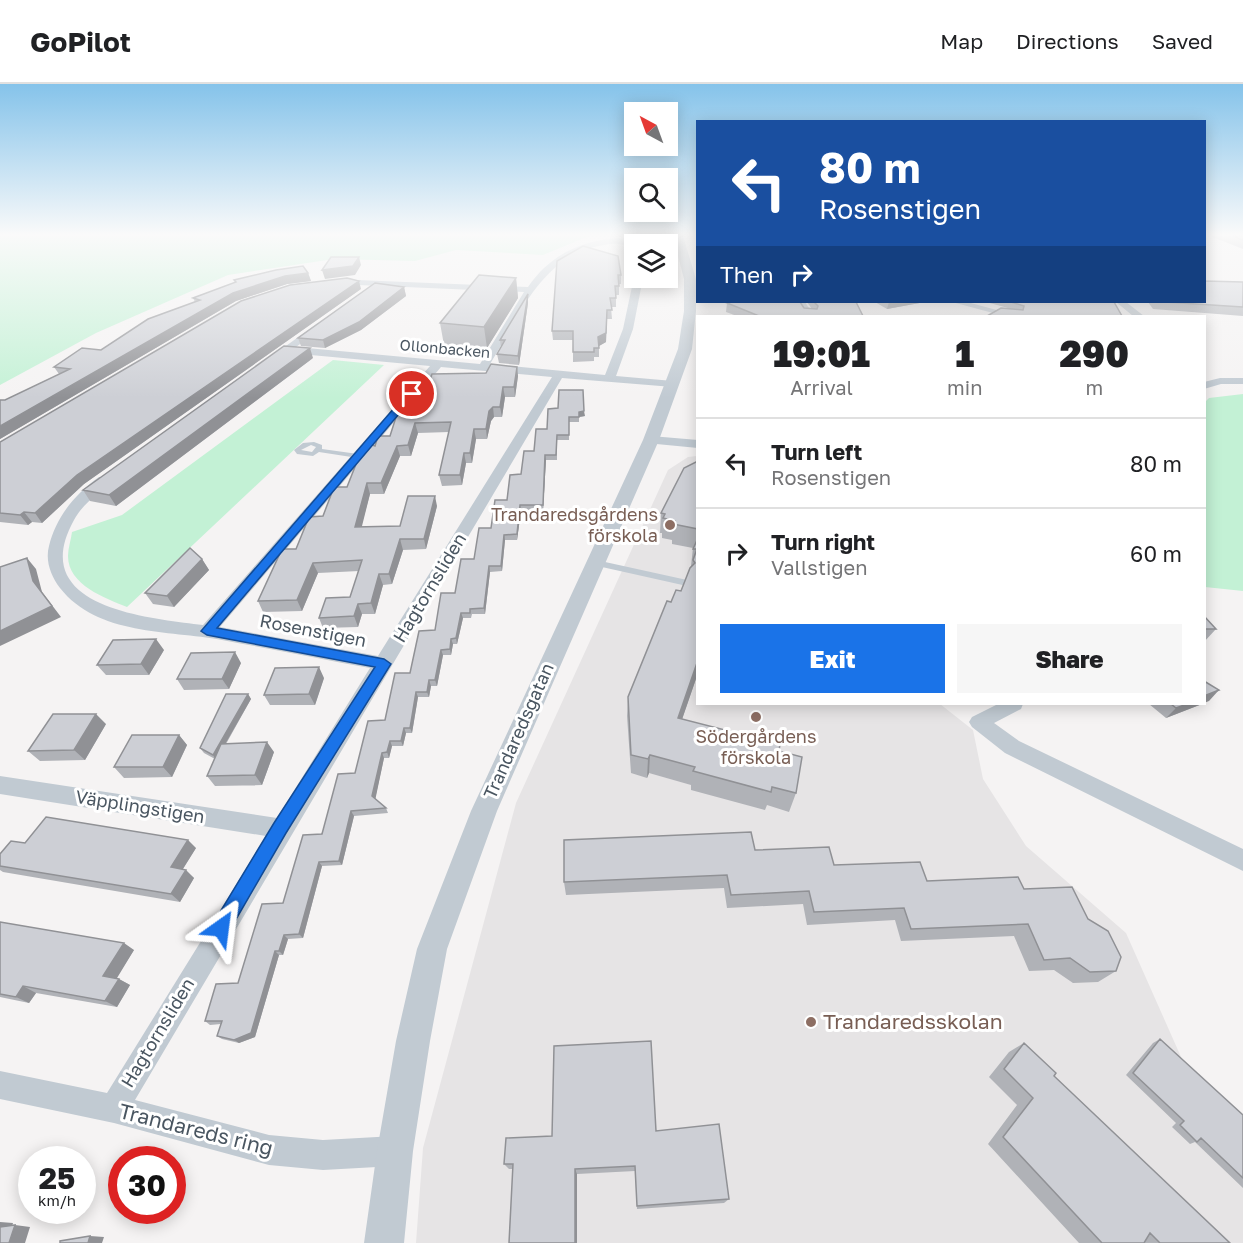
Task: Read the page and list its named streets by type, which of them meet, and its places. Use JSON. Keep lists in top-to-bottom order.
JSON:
{
  "streets": {
    "street": [
      "Ollonbacken",
      "Hagtornsliden",
      "Rosenstigen",
      "Trandaredsgatan",
      "Väpplingstigen",
      "Trandareds ring"
    ]
  },
  "crossings": [
    ["Ollonbacken", "Hagtornsliden"],
    ["Ollonbacken", "Trandaredsgatan"],
    ["Hagtornsliden", "Rosenstigen"],
    ["Hagtornsliden", "Väpplingstigen"],
    ["Hagtornsliden", "Trandareds ring"],
    ["Trandaredsgatan", "Trandareds ring"]
  ],
  "places": ["Trandaredsgårdens förskola", "Södergårdens förskola", "Trandaredsskolan"],
  "north": "top left",
  "page": {
    "header": "GoPilot",
    "nav": ["Map", "Directions", "Saved"],
    "turn": ["80 m", "Rosenstigen"],
    "then": "Then",
    "eta": [
      "19:01",
      "Arrival",
      "1",
      "min",
      "290",
      "m"
    ],
    "list": [
      {
        "name": "Turn left",
        "note": "Rosenstigen",
        "value": "80 m"
      },
      {
        "name": "Turn right",
        "note": "Vallstigen",
        "value": "60 m"
      }
    ],
    "buttons": ["Exit", "Share"],
    "speed": "25 km/h",
    "limit": "30"
  }
}
